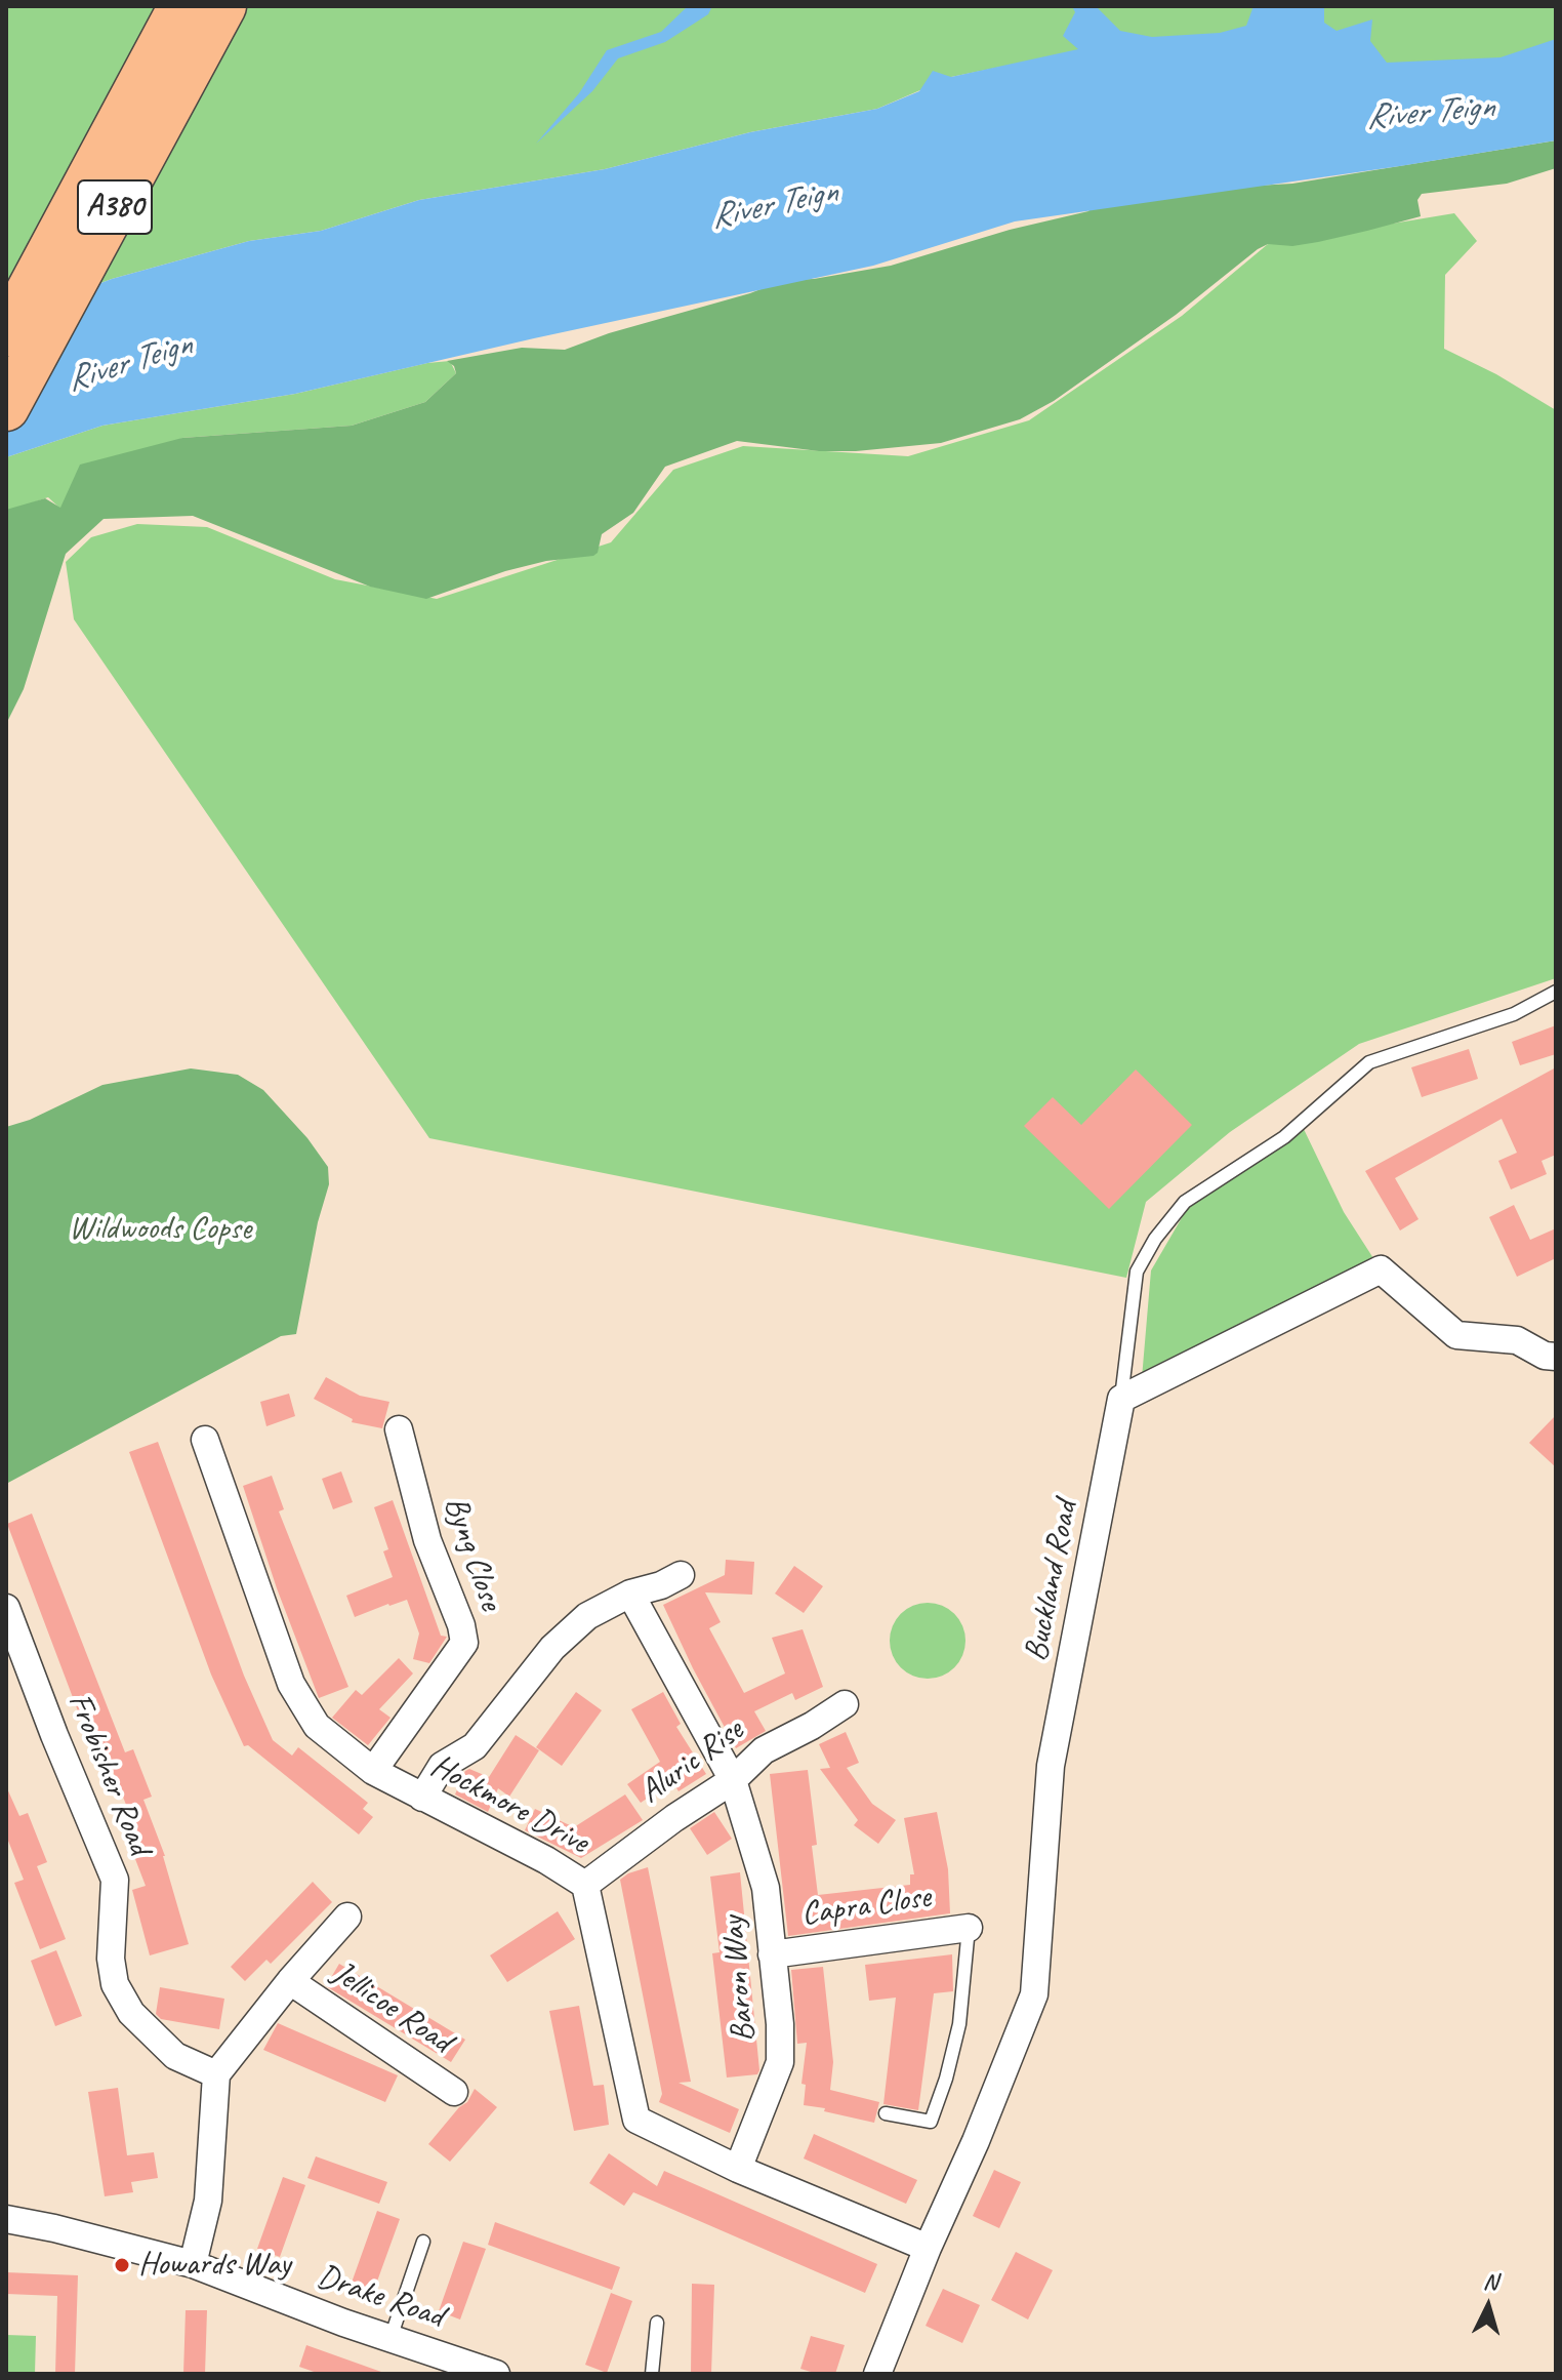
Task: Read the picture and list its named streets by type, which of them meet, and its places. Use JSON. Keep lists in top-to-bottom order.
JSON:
{
  "streets": {
    "highway": ["A380"],
    "street": [
      "Byng Close",
      "Buckland Road",
      "Aluric Rise",
      "Frobisher Road",
      "Hockmore Drive",
      "Capra Close",
      "Baron Way",
      "Jellicoe Road",
      "Drake Road"
    ]
  },
  "crossings": [
    ["Byng Close", "Hockmore Drive"],
    ["Buckland Road", "Hockmore Drive"],
    ["Aluric Rise", "Hockmore Drive"],
    ["Aluric Rise", "Baron Way"],
    ["Frobisher Road", "Jellicoe Road"],
    ["Hockmore Drive", "Baron Way"],
    ["Capra Close", "Baron Way"]
  ],
  "water": ["River Teign"],
  "parks": ["Wildwoods Copse"],
  "places": ["Howards Way"],
  "north": "top"
}
